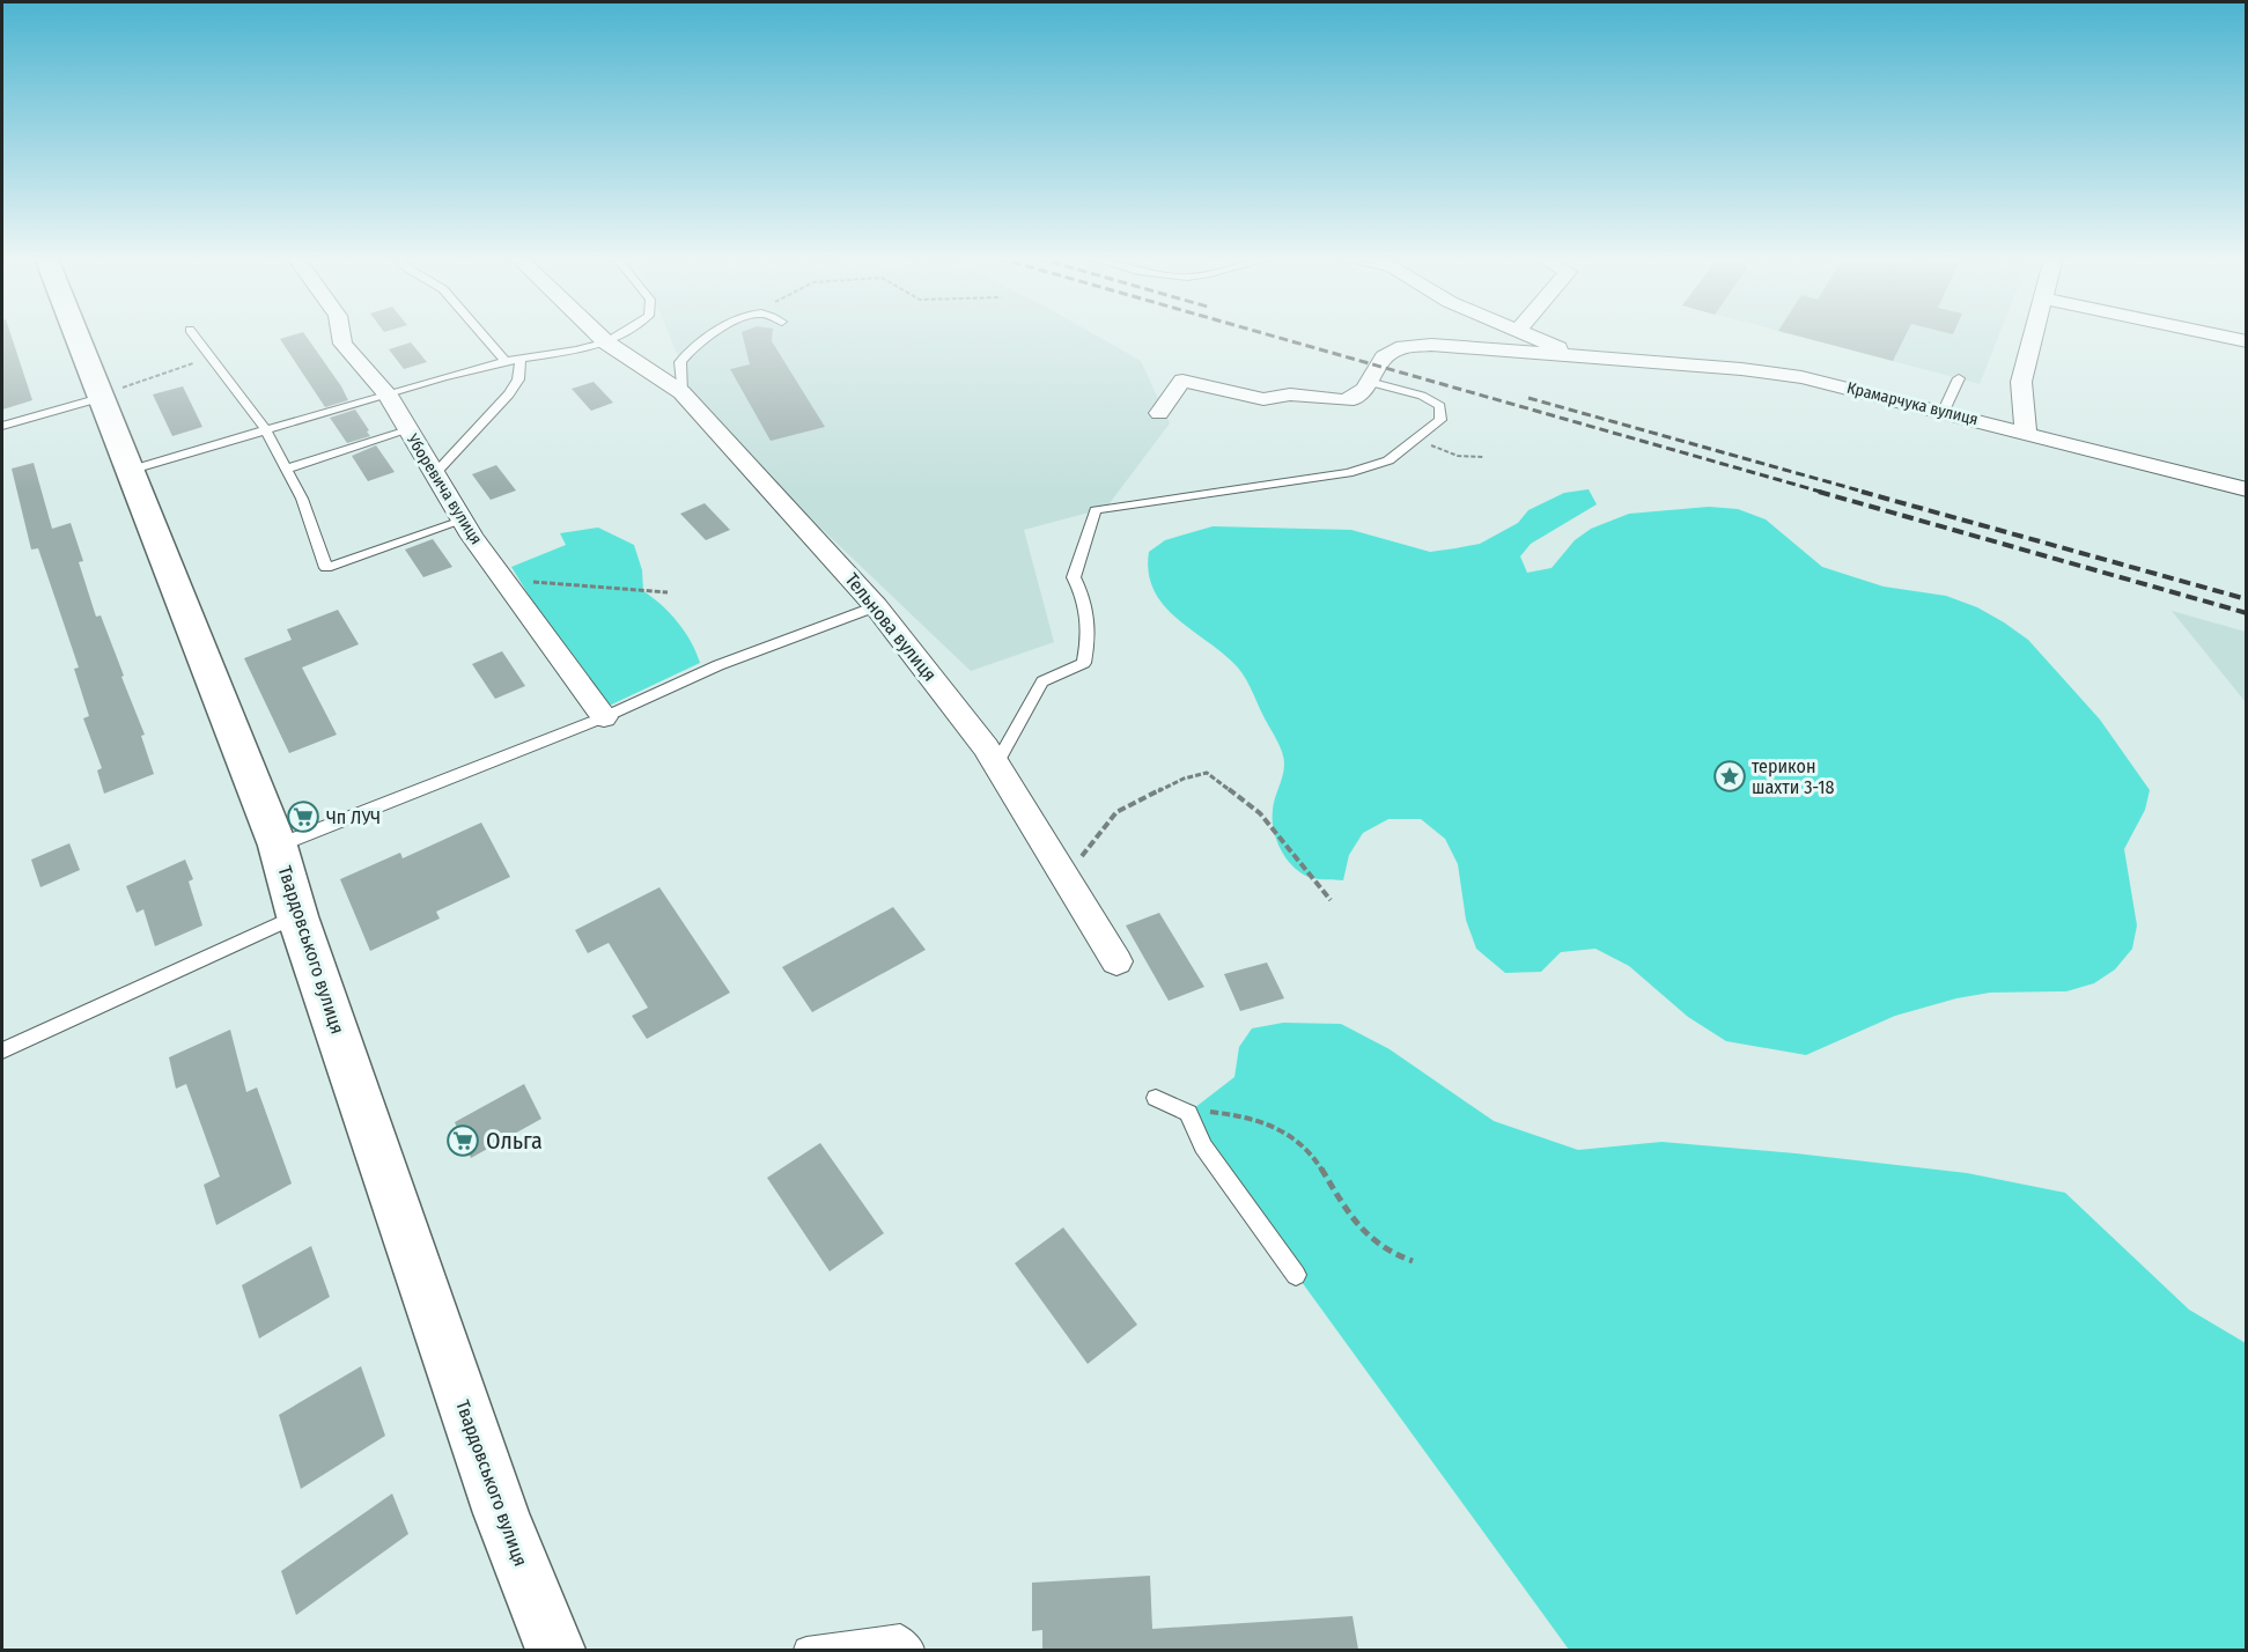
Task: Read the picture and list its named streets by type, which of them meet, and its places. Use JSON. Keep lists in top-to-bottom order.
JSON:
{
  "streets": {
    "main road": ["Твардовського вулиця"],
    "street": ["Крамарчука вулиця", "Уборевича вулиця", "Тельнова вулиця"]
  },
  "places": {
    "place": ["терикон шахти 3-18"],
    "supermarket": ["Чп ЛУЧ", "Ольга"]
  }
}
